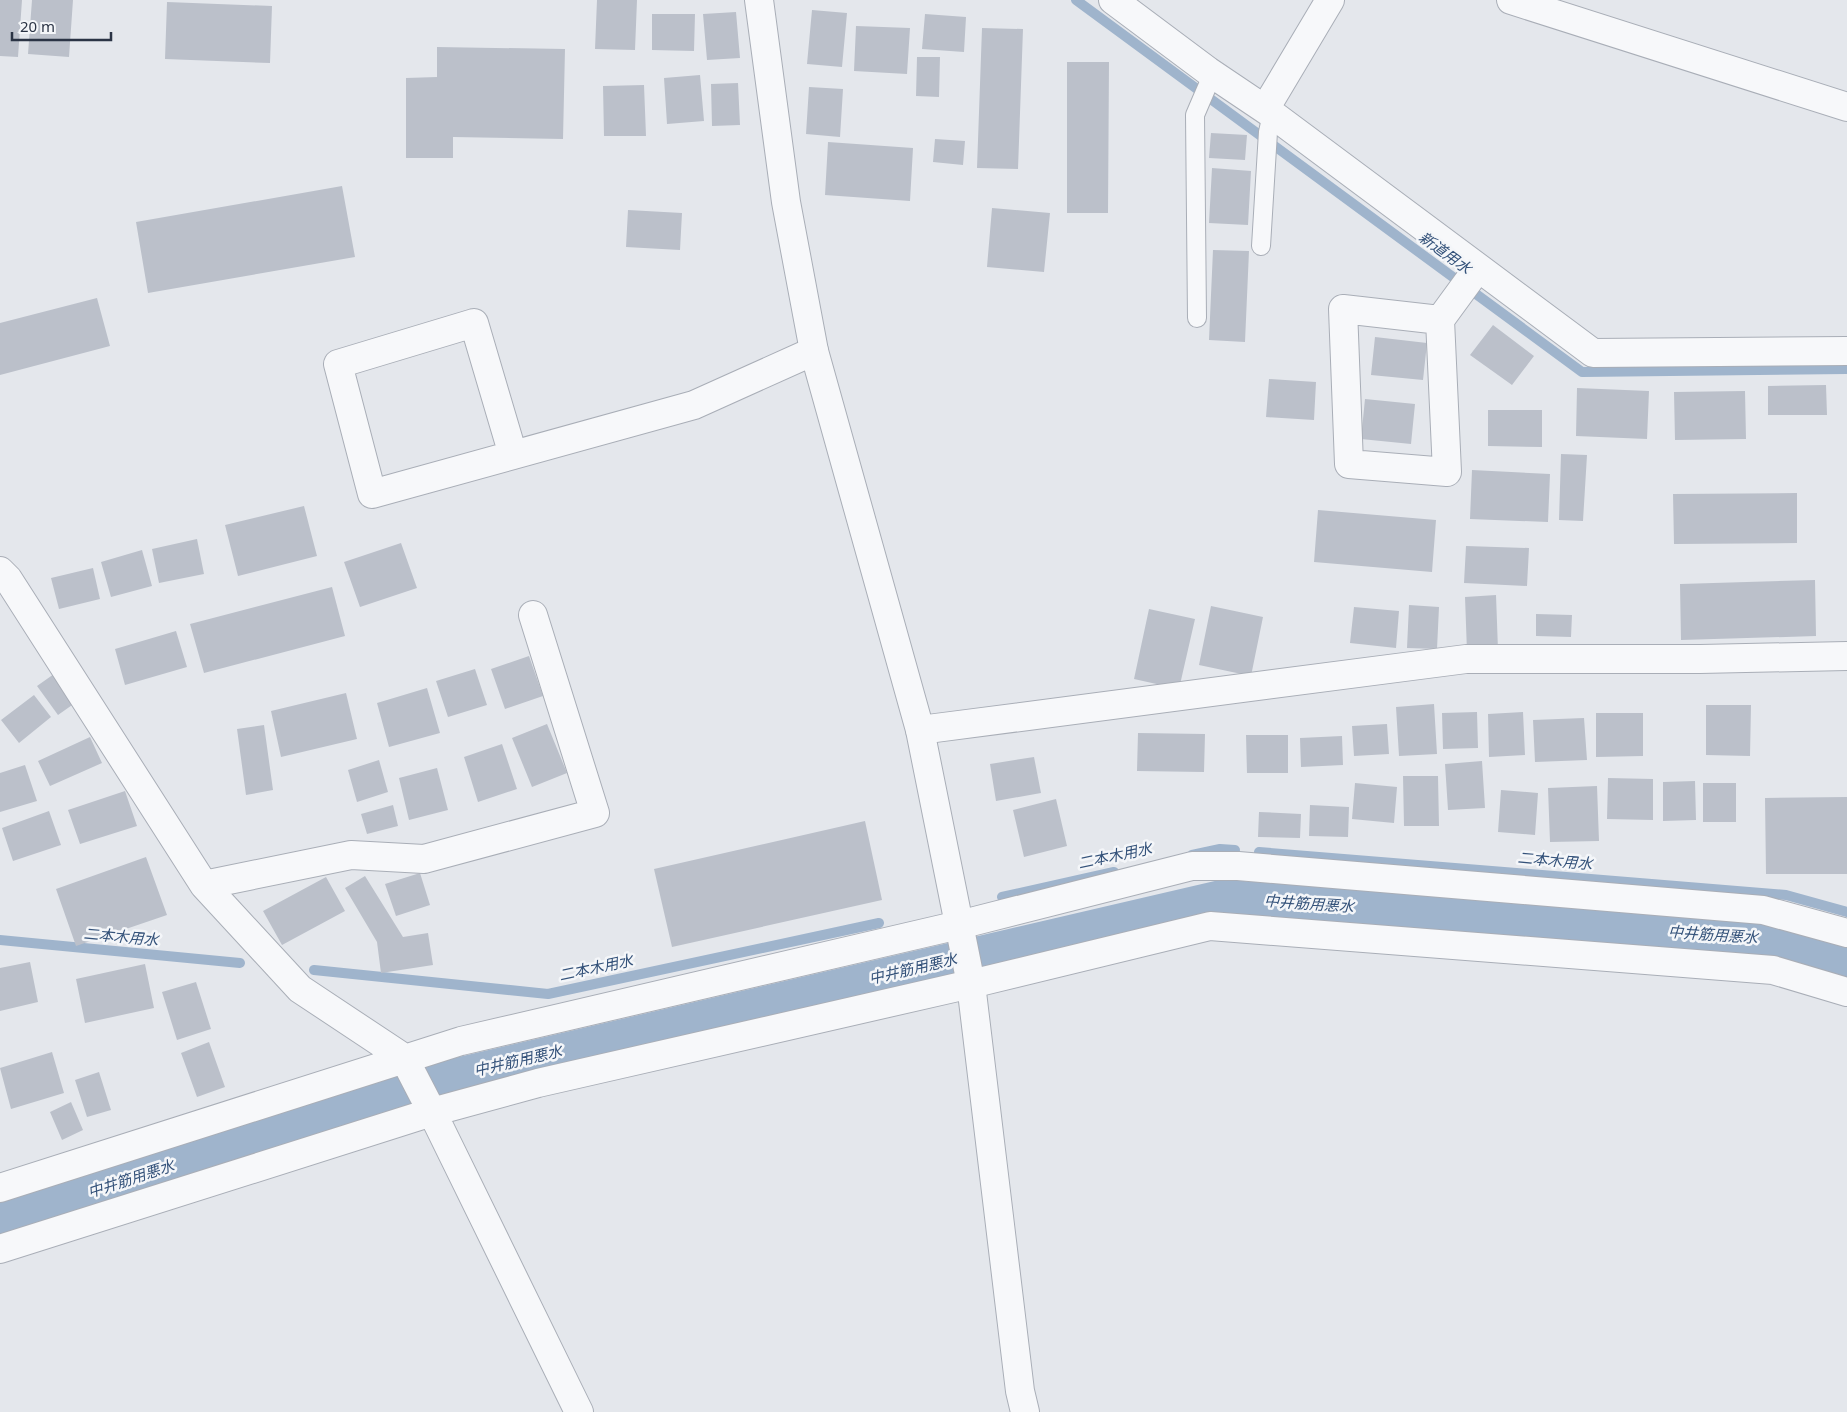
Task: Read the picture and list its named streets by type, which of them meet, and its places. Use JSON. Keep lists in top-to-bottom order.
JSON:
{
  "water": ["新道用水", "二本木用水", "中井筋用悪水"],
  "scale_bar": "20 m"
}
